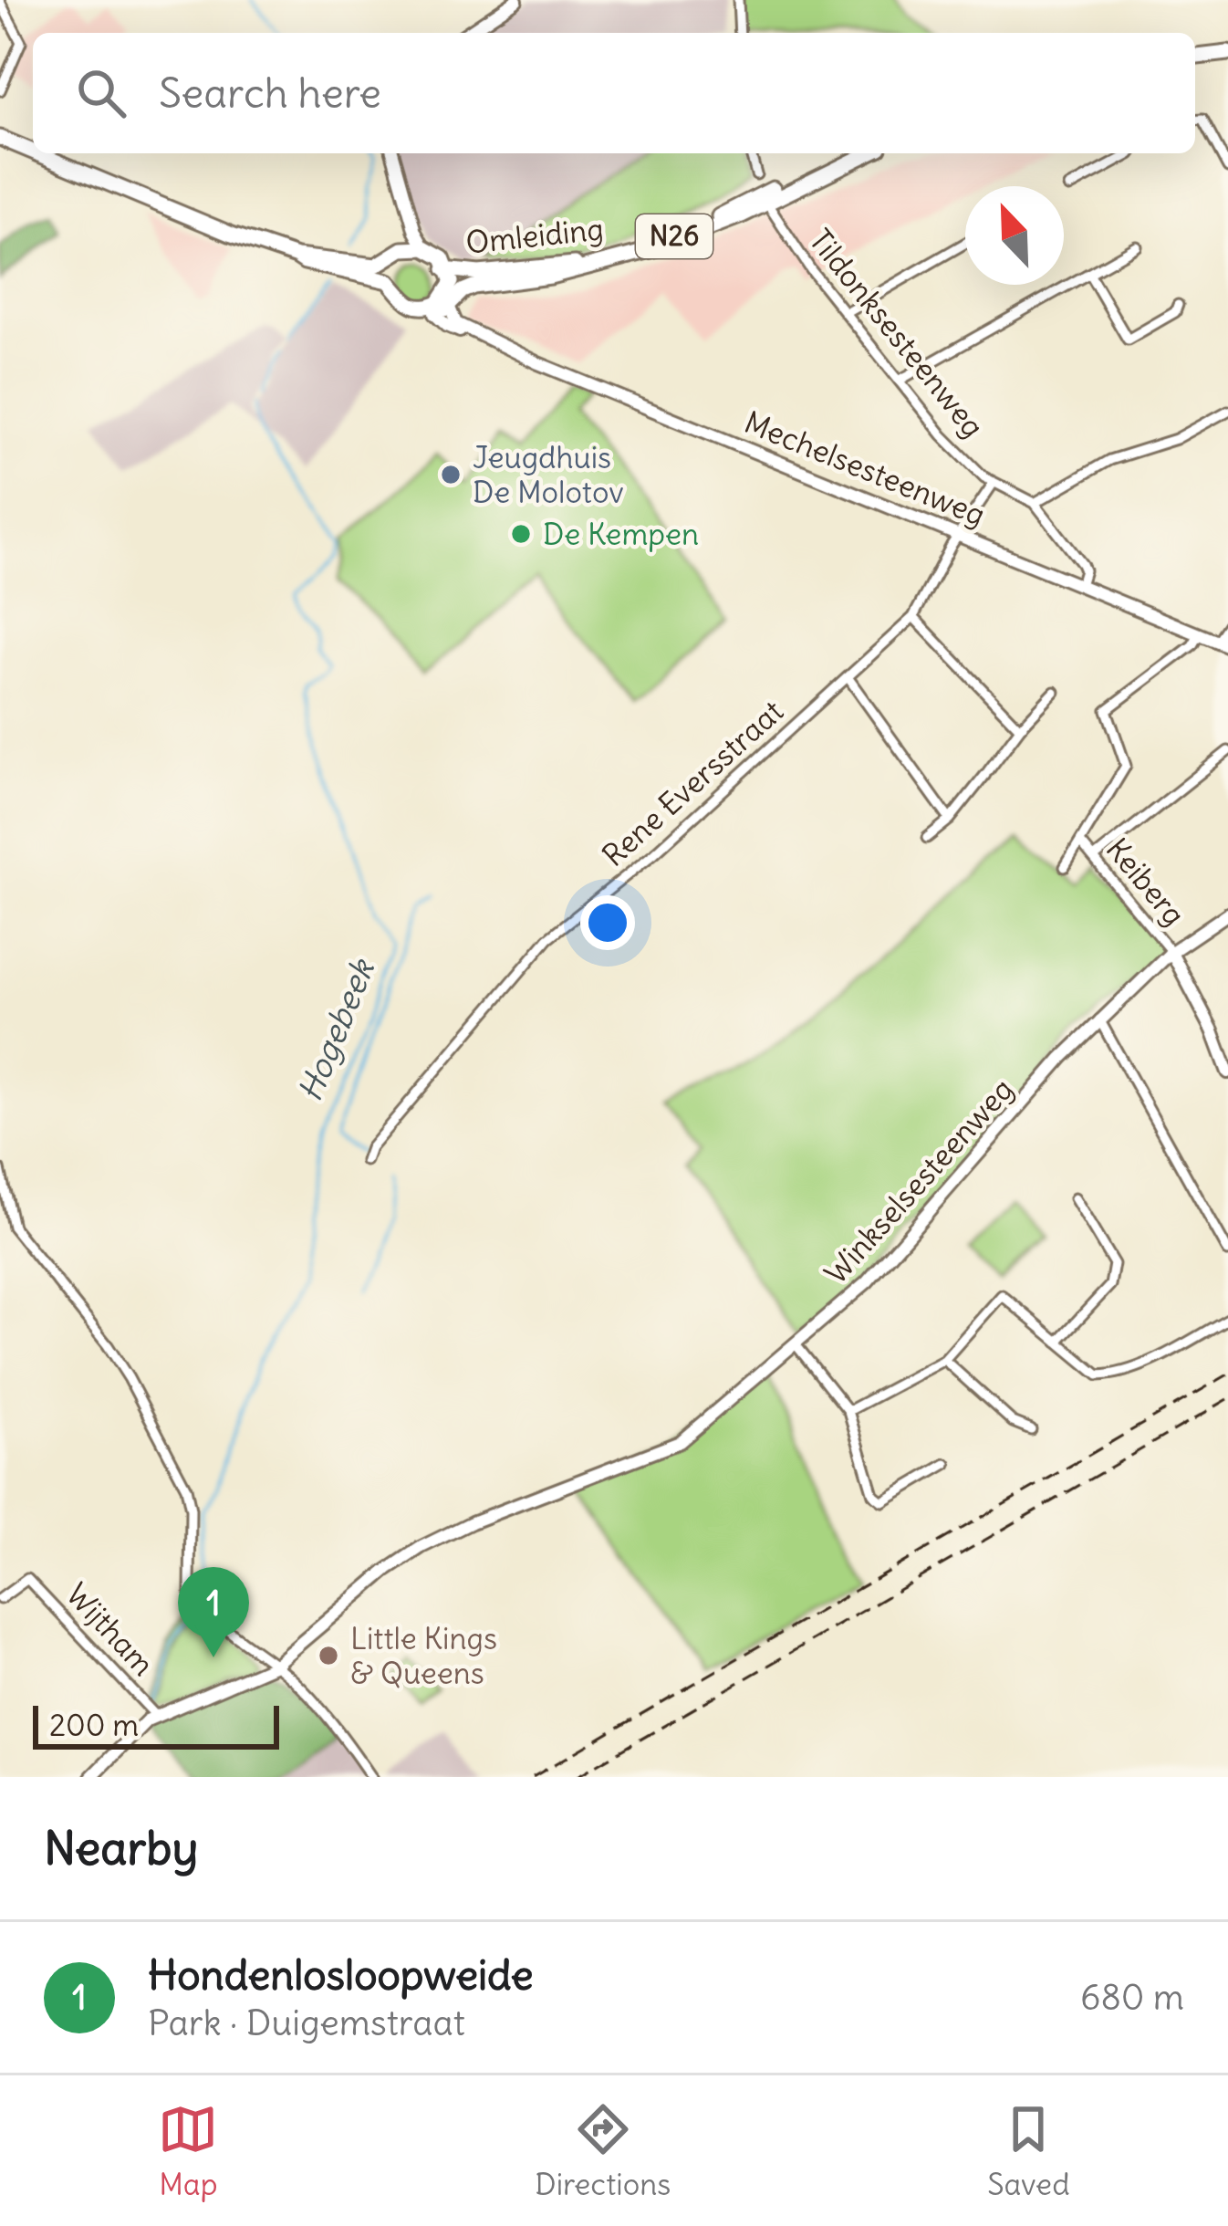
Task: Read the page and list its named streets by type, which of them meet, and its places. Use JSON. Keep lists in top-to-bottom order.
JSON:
{
  "streets": {
    "main road": ["Omleiding", "N26"],
    "street": [
      "Tildonksesteenweg",
      "Mechelsesteenweg",
      "Rene Eversstraat",
      "Keiberg",
      "Winkselsesteenweg",
      "Wijtham"
    ]
  },
  "crossings": [
    ["Omleiding", "N26"],
    ["Omleiding", "Tildonksesteenweg"],
    ["Omleiding", "Mechelsesteenweg"],
    ["N26", "Mechelsesteenweg"],
    ["Tildonksesteenweg", "Mechelsesteenweg"],
    ["Tildonksesteenweg", "Rene Eversstraat"],
    ["Mechelsesteenweg", "Rene Eversstraat"],
    ["Mechelsesteenweg", "Keiberg"],
    ["Keiberg", "Winkselsesteenweg"],
    ["Winkselsesteenweg", "Wijtham"]
  ],
  "water": ["Hogebeek"],
  "places": ["Jeugdhuis De Molotov", "De Kempen", "Little Kings & Queens"],
  "scale_bar": "200 m",
  "north": "top left",
  "page": {
    "search": "Search here",
    "pins": "1",
    "scale": "200 m",
    "heading": "Nearby",
    "list": [
      {
        "mark": "1",
        "name": "Hondenlosloopweide",
        "note": "Park · Duigemstraat",
        "value": "680 m"
      }
    ],
    "nav": ["Map", "Directions", "Saved"]
  }
}
